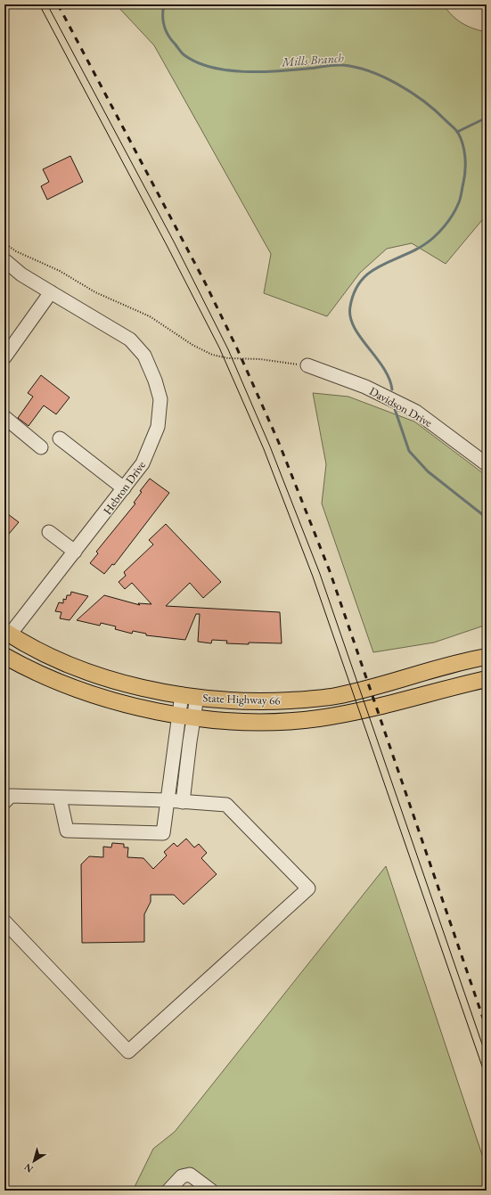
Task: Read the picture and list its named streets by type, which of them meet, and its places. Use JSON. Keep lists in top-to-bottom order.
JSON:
{
  "streets": {
    "main road": ["State Highway 66"],
    "street": ["Davidson Drive", "Hebron Drive"]
  },
  "crossings": [
    ["Hebron Drive", "State Highway 66"]
  ],
  "water": ["Mills Branch"],
  "north": "bottom left"
}
